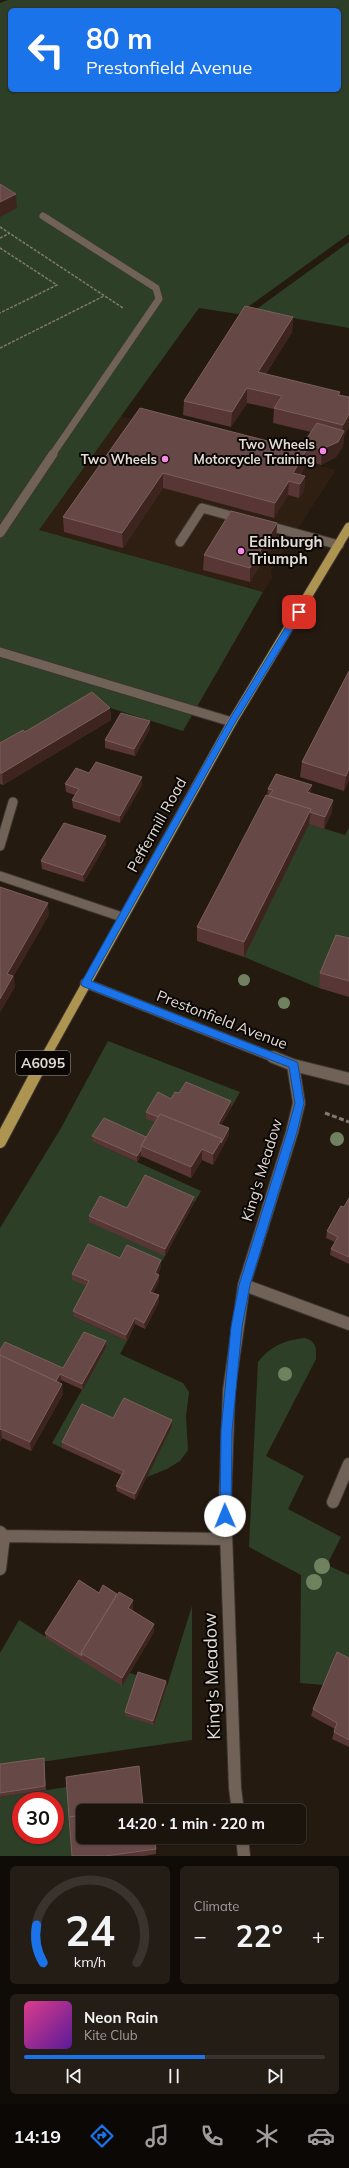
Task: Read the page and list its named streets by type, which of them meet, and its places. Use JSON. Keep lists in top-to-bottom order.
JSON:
{
  "streets": {
    "main road": ["Peffermill Road", "A6095"],
    "street": ["Prestonfield Avenue", "King's Meadow"]
  },
  "crossings": [
    ["Peffermill Road", "Prestonfield Avenue"],
    ["Prestonfield Avenue", "King's Meadow"]
  ],
  "places": ["Two Wheels Motorcycle Training", "Two Wheels", "Edinburgh Triumph"],
  "page": {
    "turn": ["80 m", "Prestonfield Avenue"],
    "limit": "30",
    "trip": "14:20 · 1 min · 220 m",
    "tile": "Climate",
    "heat": ["−", "22°", "+"],
    "song": ["Neon Rain", "Kite Club"],
    "tabs": "14:19",
    "gauge": ["24", "km/h"]
  }
}
